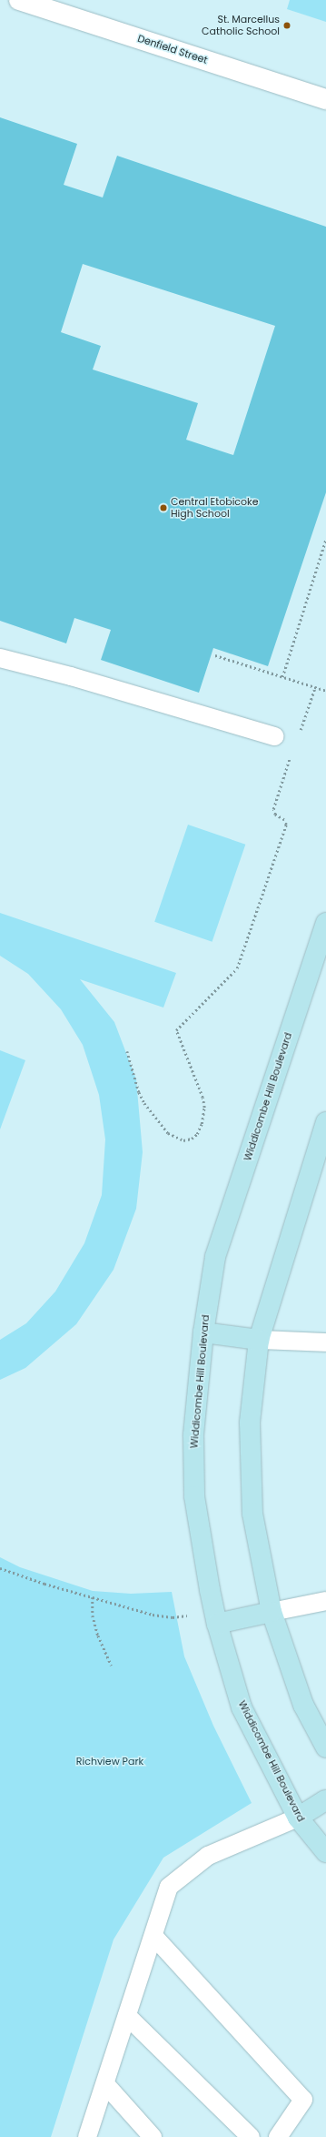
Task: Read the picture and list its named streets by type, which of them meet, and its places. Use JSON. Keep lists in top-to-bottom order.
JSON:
{
  "streets": {
    "street": ["Denfield Street", "Widdicombe Hill Boulevard"]
  },
  "parks": ["Richview Park"],
  "places": ["St. Marcellus Catholic School", "Central Etobicoke High School"]
}
